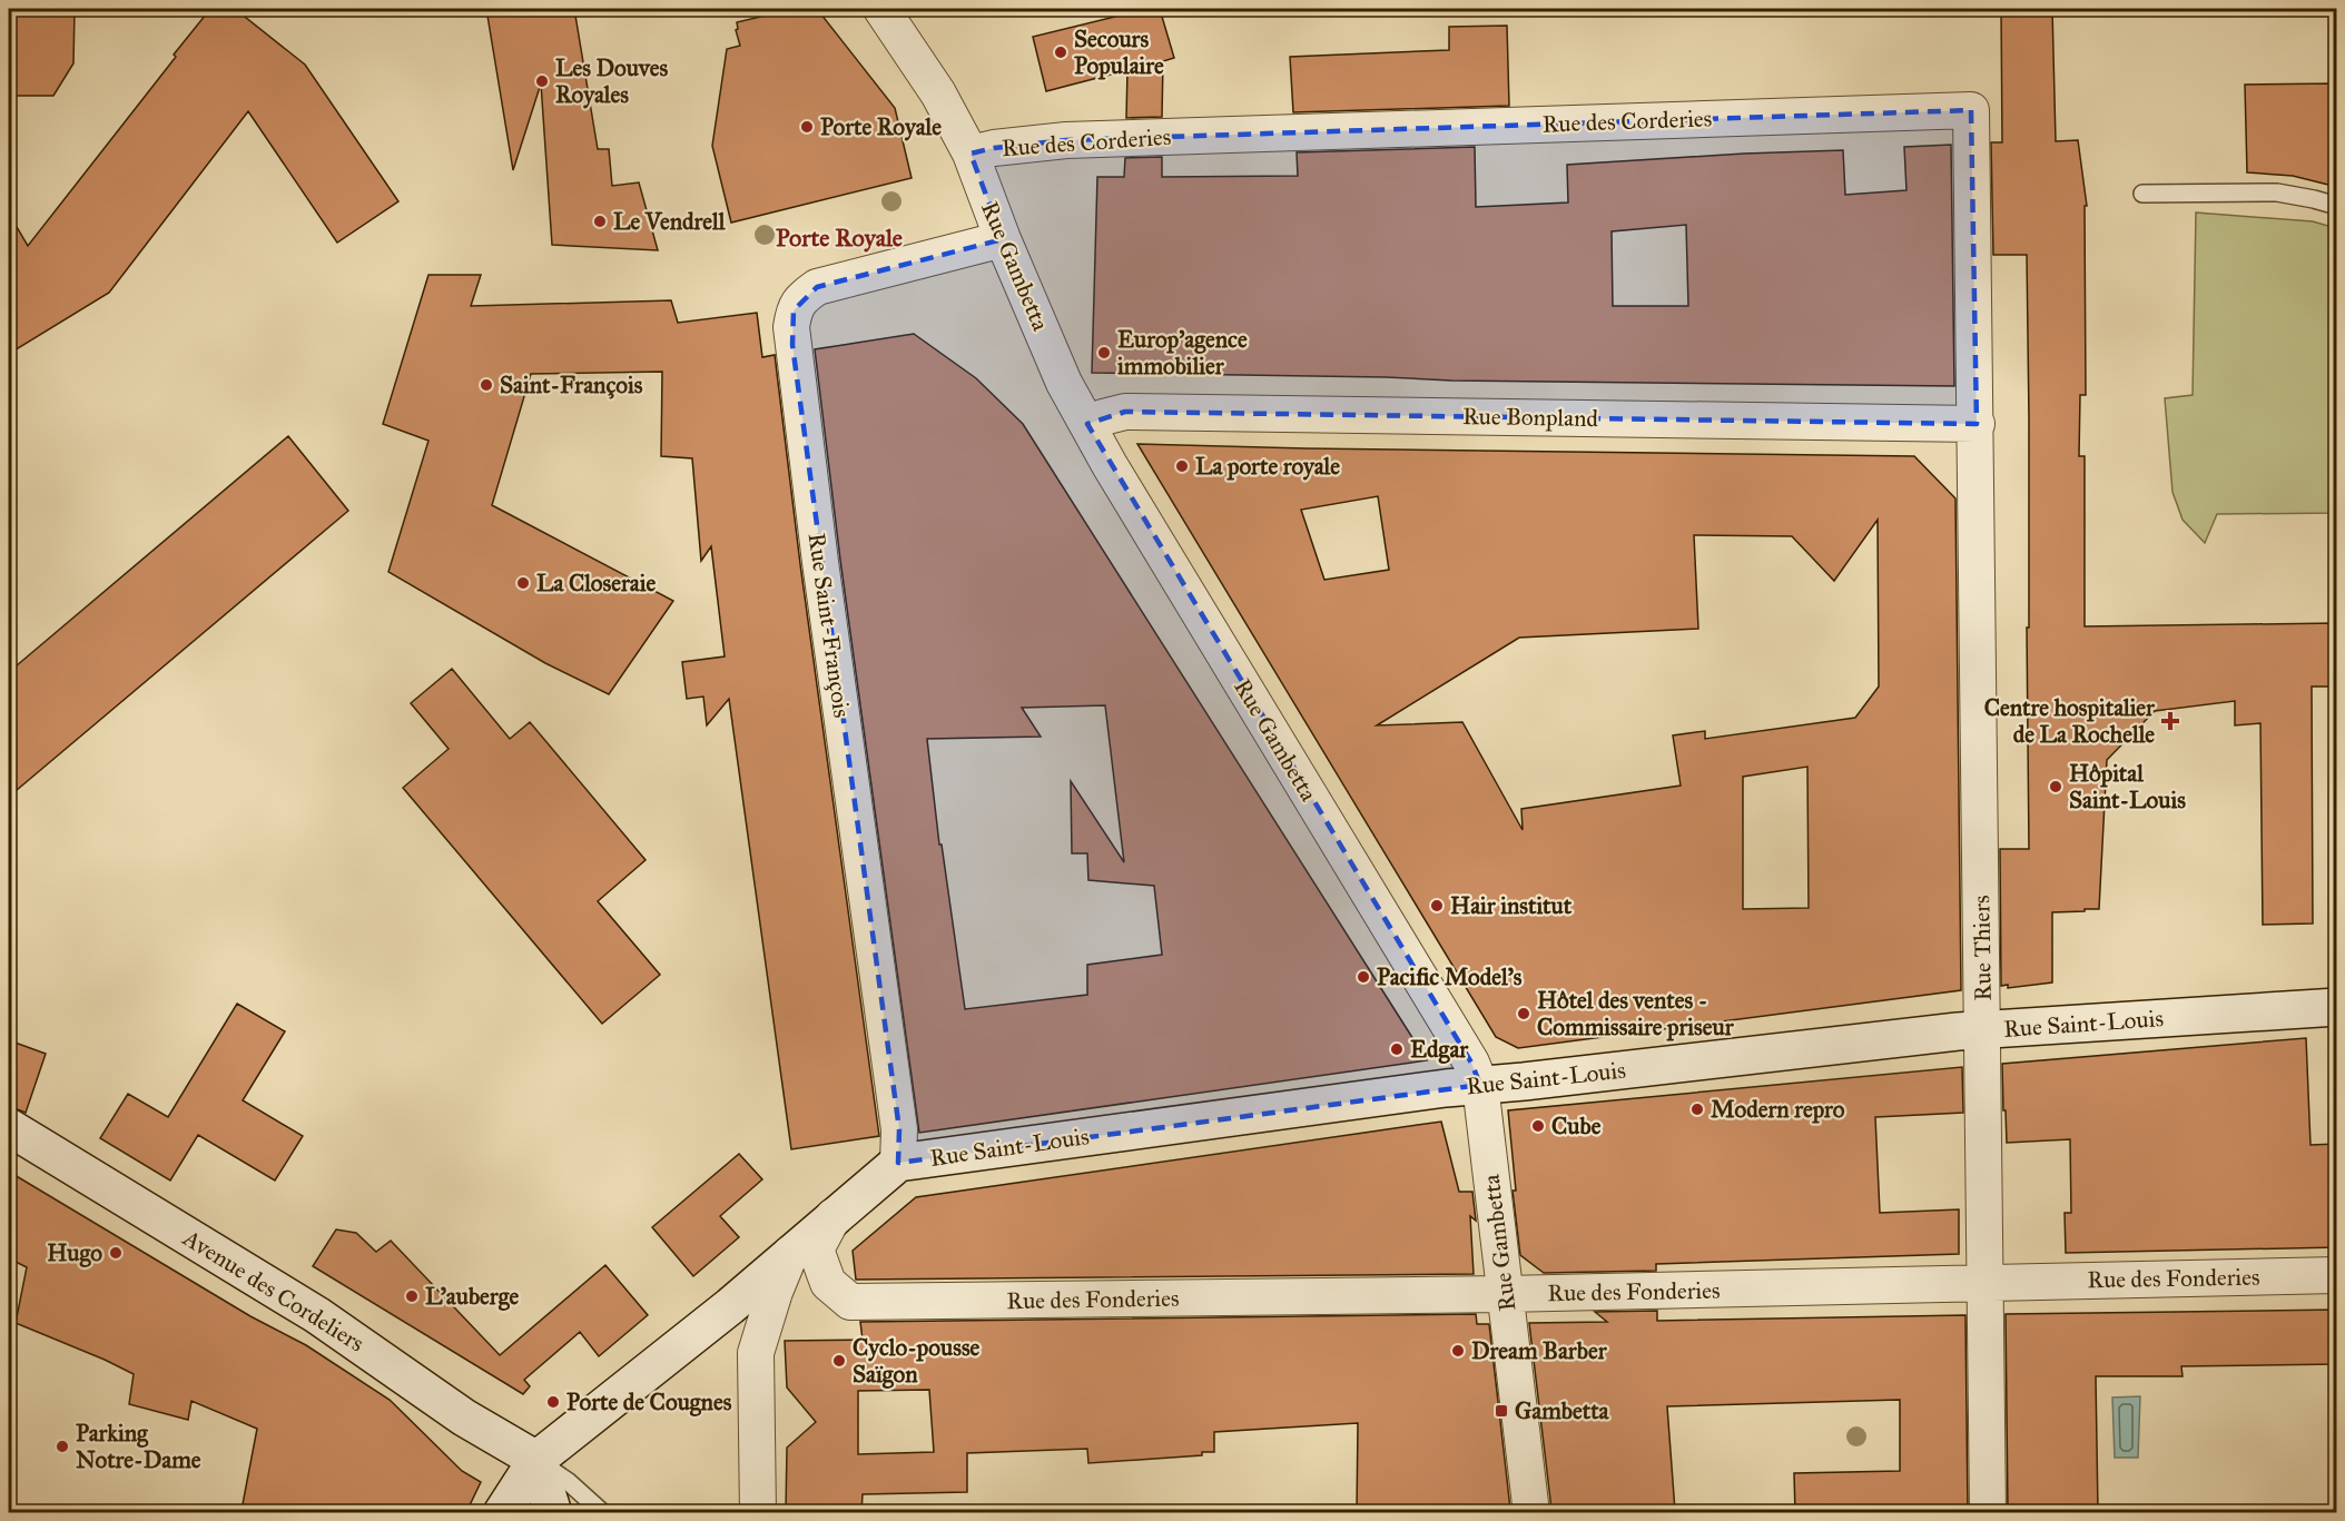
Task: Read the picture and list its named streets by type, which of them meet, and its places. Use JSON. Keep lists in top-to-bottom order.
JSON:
{
  "streets": {
    "street": [
      "Rue des Corderies",
      "Rue Gambetta",
      "Rue Bonpland",
      "Rue Saint-François",
      "Rue Thiers",
      "Rue Saint-Louis",
      "Rue des Fonderies",
      "Avenue des Cordeliers"
    ]
  },
  "crossings": [
    ["Rue des Corderies", "Rue Gambetta"],
    ["Rue des Corderies", "Rue Bonpland"],
    ["Rue des Corderies", "Rue Thiers"],
    ["Rue Gambetta", "Rue Bonpland"],
    ["Rue Gambetta", "Rue Saint-François"],
    ["Rue Gambetta", "Rue Saint-Louis"],
    ["Rue Gambetta", "Rue des Fonderies"],
    ["Rue Bonpland", "Rue Thiers"],
    ["Rue Saint-François", "Rue Saint-Louis"],
    ["Rue Thiers", "Rue Saint-Louis"],
    ["Rue Thiers", "Rue des Fonderies"],
    ["Rue Saint-Louis", "Rue des Fonderies"],
    ["Rue Saint-Louis", "Avenue des Cordeliers"]
  ],
  "districts": ["Porte Royale"],
  "places": {
    "other": [
      "Secours Populaire",
      "Les Douves Royales",
      "Porte Royale",
      "Le Vendrell",
      "Europ'agence immobilier",
      "Saint-François",
      "La porte royale",
      "La Closeraie",
      "Hôpital Saint-Louis",
      "Hair institut",
      "Pacific Model's",
      "Hôtel des ventes - Commissaire priseur",
      "Edgar",
      "Modern repro",
      "Cube",
      "Hugo",
      "L'auberge",
      "Dream Barber",
      "Cyclo-pousse Saïgon",
      "Porte de Cougnes",
      "Parking Notre-Dame"
    ],
    "health": ["Centre hospitalier de La Rochelle"],
    "transit": ["Gambetta"]
  }
}
